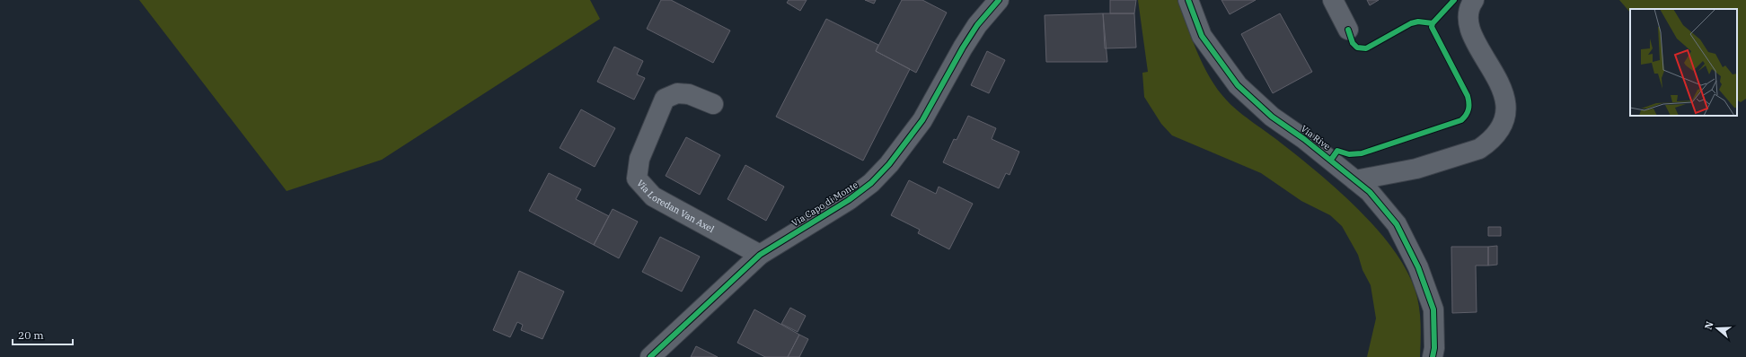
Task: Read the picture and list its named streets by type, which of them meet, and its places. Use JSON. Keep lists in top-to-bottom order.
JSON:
{
  "streets": {
    "street": ["Via Rive", "Via Capo di Monte", "Via Loredan Van Axel"]
  },
  "crossings": [
    ["Via Capo di Monte", "Via Loredan Van Axel"]
  ],
  "scale_bar": "20 m",
  "north": "left"
}
